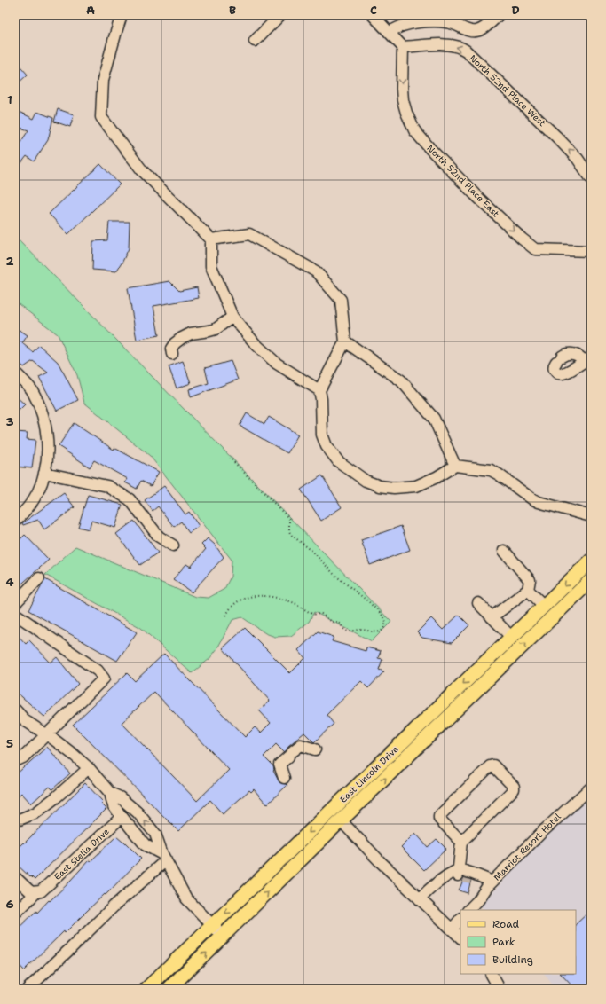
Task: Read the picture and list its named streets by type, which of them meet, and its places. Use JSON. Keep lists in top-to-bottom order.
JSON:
{
  "streets": {
    "main road": ["East Lincoln Drive"],
    "street": [
      "North 52nd Place West",
      "North 52nd Place East",
      "Marriot Resort Hotel",
      "East Stella Drive"
    ]
  },
  "crossings": [
    ["North 52nd Place West", "North 52nd Place East"]
  ],
  "one_way": ["North 52nd Place West", "North 52nd Place East"],
  "legend": ["Road", "Park", "Building"],
  "grid": {
    "columns": [
      "A",
      "B",
      "C",
      "D"
    ],
    "rows": [
      "1",
      "2",
      "3",
      "4",
      "5",
      "6"
    ]
  }
}
